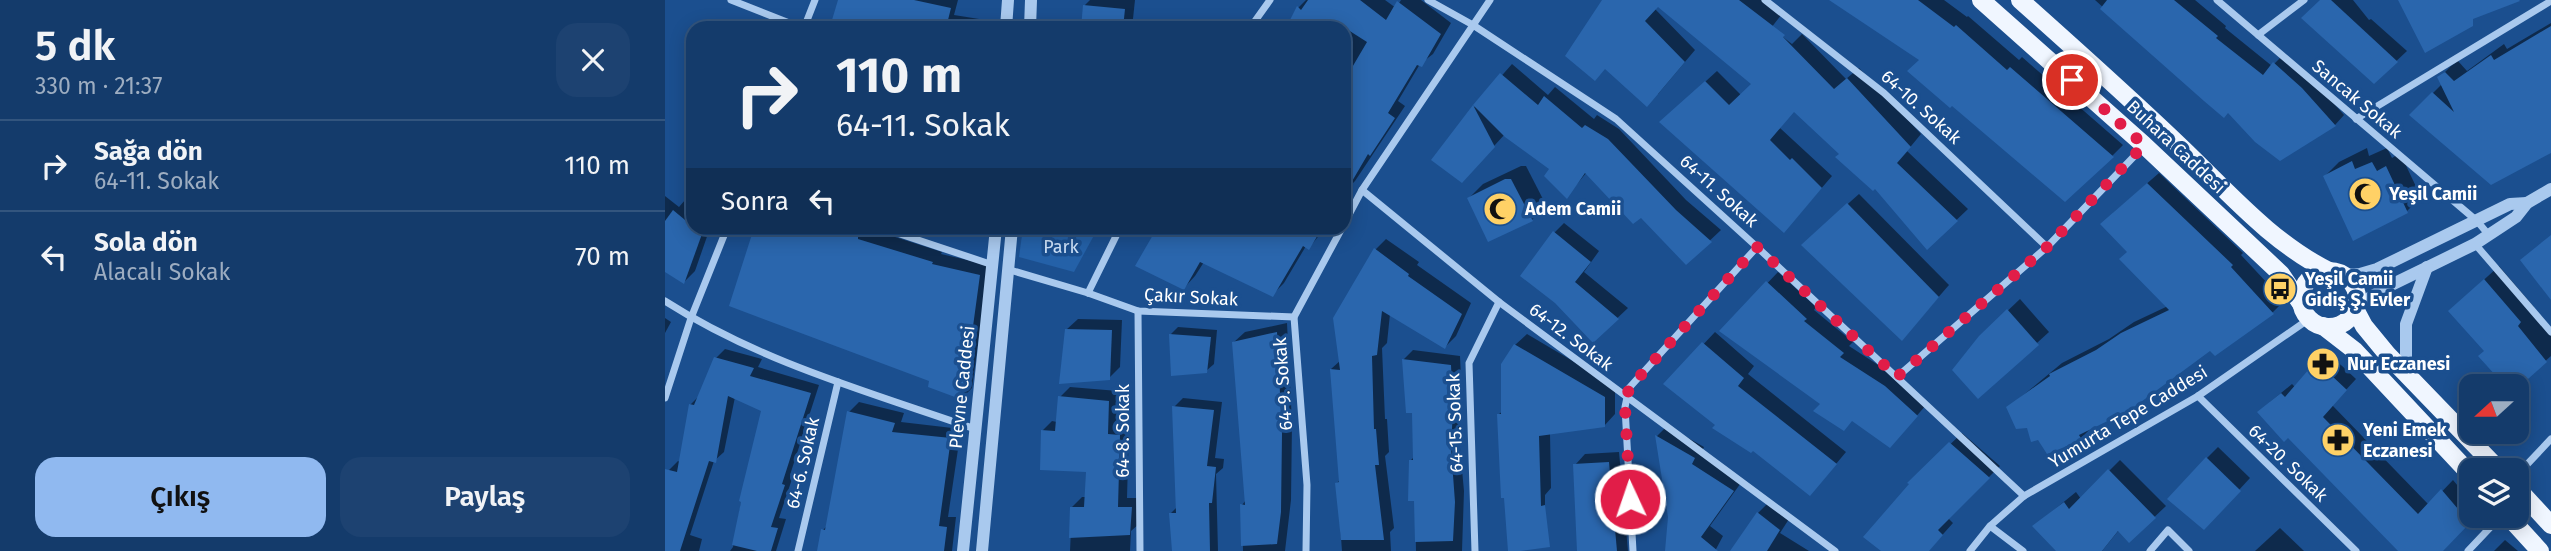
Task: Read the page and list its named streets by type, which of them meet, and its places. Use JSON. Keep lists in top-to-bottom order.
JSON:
{
  "streets": {
    "main road": ["Buhara Caddesi"],
    "street": [
      "Sancak Sokak",
      "64-10. Sokak",
      "64-11. Sokak",
      "Çakır Sokak",
      "64-12. Sokak",
      "64-9. Sokak",
      "Plevne Caddesi",
      "Yumurta Tepe Caddesi",
      "64-15. Sokak",
      "64-8. Sokak",
      "64-6. Sokak",
      "64-20. Sokak"
    ]
  },
  "crossings": [
    ["Buhara Caddesi", "Yumurta Tepe Caddesi"],
    ["64-11. Sokak", "64-9. Sokak"],
    ["64-11. Sokak", "Yumurta Tepe Caddesi"],
    ["Çakır Sokak", "64-9. Sokak"],
    ["Çakır Sokak", "Plevne Caddesi"],
    ["Çakır Sokak", "64-8. Sokak"],
    ["64-12. Sokak", "64-9. Sokak"],
    ["64-12. Sokak", "64-15. Sokak"],
    ["Yumurta Tepe Caddesi", "64-20. Sokak"]
  ],
  "parks": ["Park"],
  "places": {
    "mosque": ["Yeşil Camii", "Adem Camii"],
    "bus stop": ["Yeşil Camii Gidiş Ş. Evler"],
    "pharmacy": ["Nur Eczanesi", "Yeni Emek Eczanesi"]
  },
  "north": "left",
  "page": {
    "heading": ["5 dk", "330 m · 21:37"],
    "turn": ["110 m", "64-11. Sokak"],
    "list": [
      {
        "name": "Sağa dön",
        "note": "64-11. Sokak",
        "value": "110 m"
      },
      {
        "name": "Sola dön",
        "note": "Alacalı Sokak",
        "value": "70 m"
      }
    ],
    "then": "Sonra",
    "buttons": ["Çıkış", "Paylaş"]
  }
}
